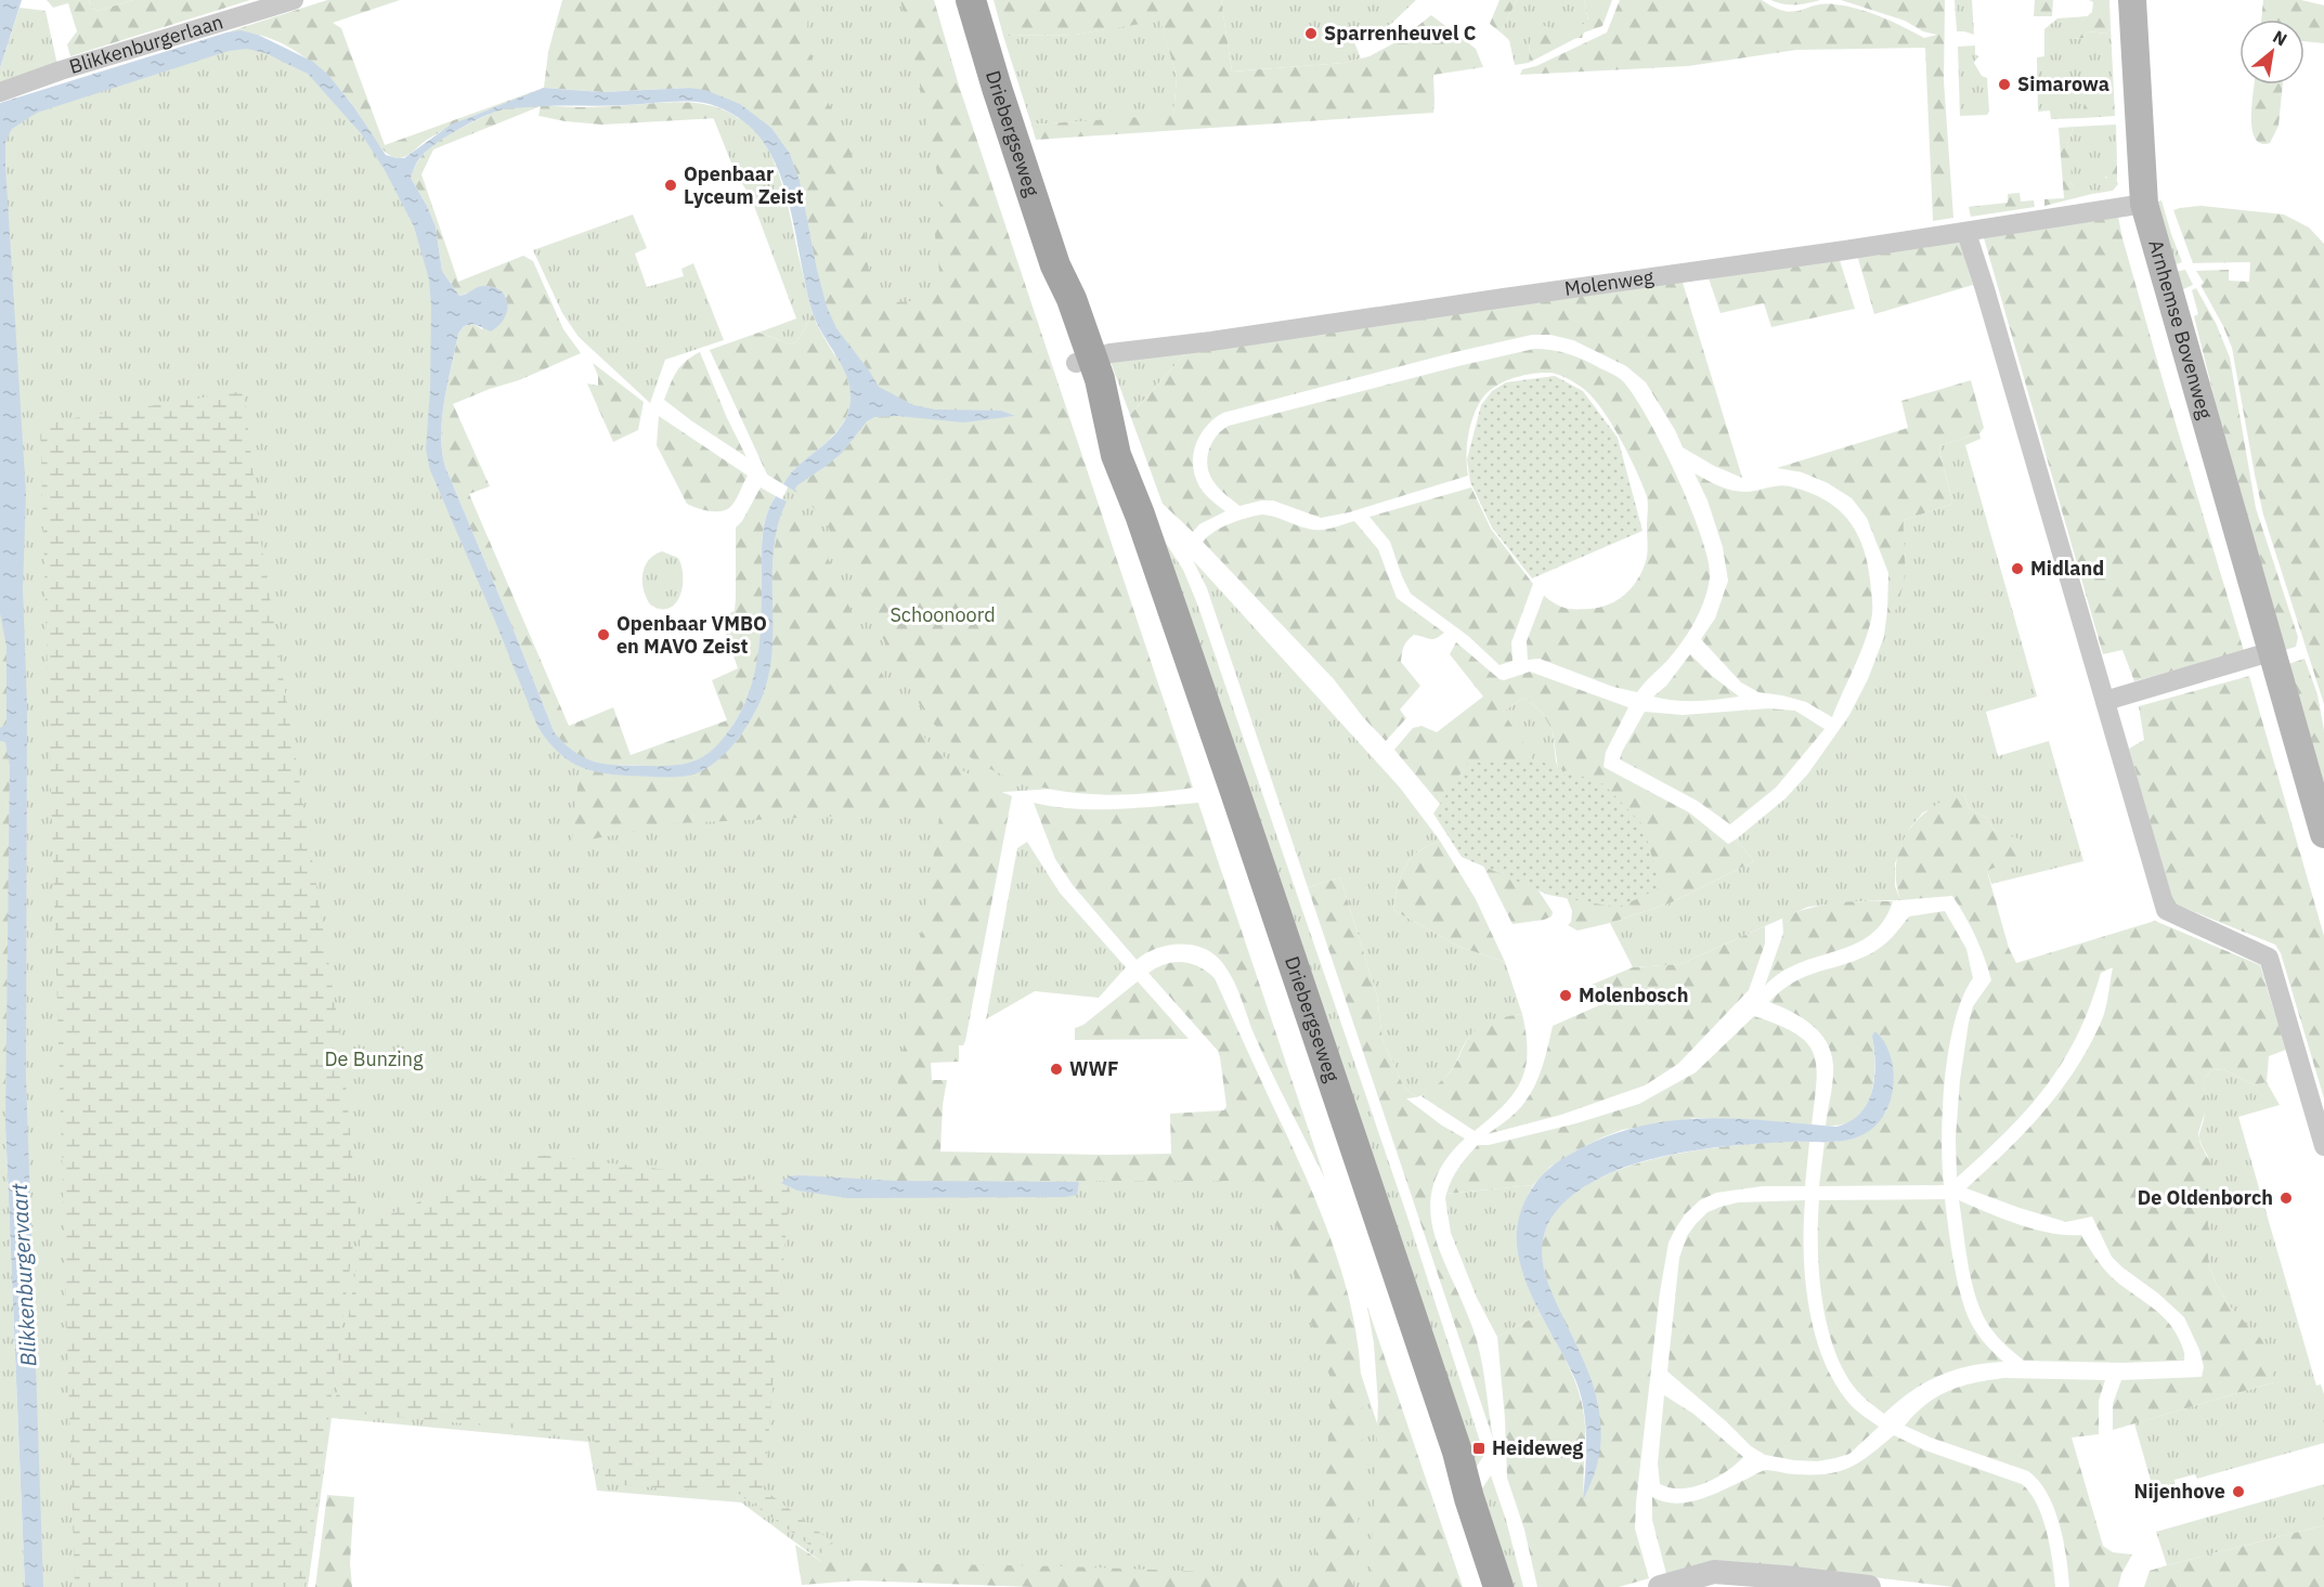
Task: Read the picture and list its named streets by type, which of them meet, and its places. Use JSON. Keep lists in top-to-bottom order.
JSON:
{
  "streets": {
    "main road": ["Driebergseweg", "Arnhemse Bovenweg"],
    "street": ["Blikkenburgerlaan", "Molenweg"]
  },
  "crossings": [
    ["Driebergseweg", "Molenweg"],
    ["Molenweg", "Arnhemse Bovenweg"]
  ],
  "water": ["Blikkenburgervaart"],
  "parks": ["Schoonoord", "De Bunzing"],
  "places": {
    "other": [
      "Sparrenheuvel C",
      "Simarowa",
      "Openbaar Lyceum Zeist",
      "Midland",
      "Openbaar VMBO en MAVO Zeist",
      "Molenbosch",
      "WWF",
      "De Oldenborch",
      "Nijenhove"
    ],
    "transit": ["Heideweg"]
  },
  "north": "top right"
}
